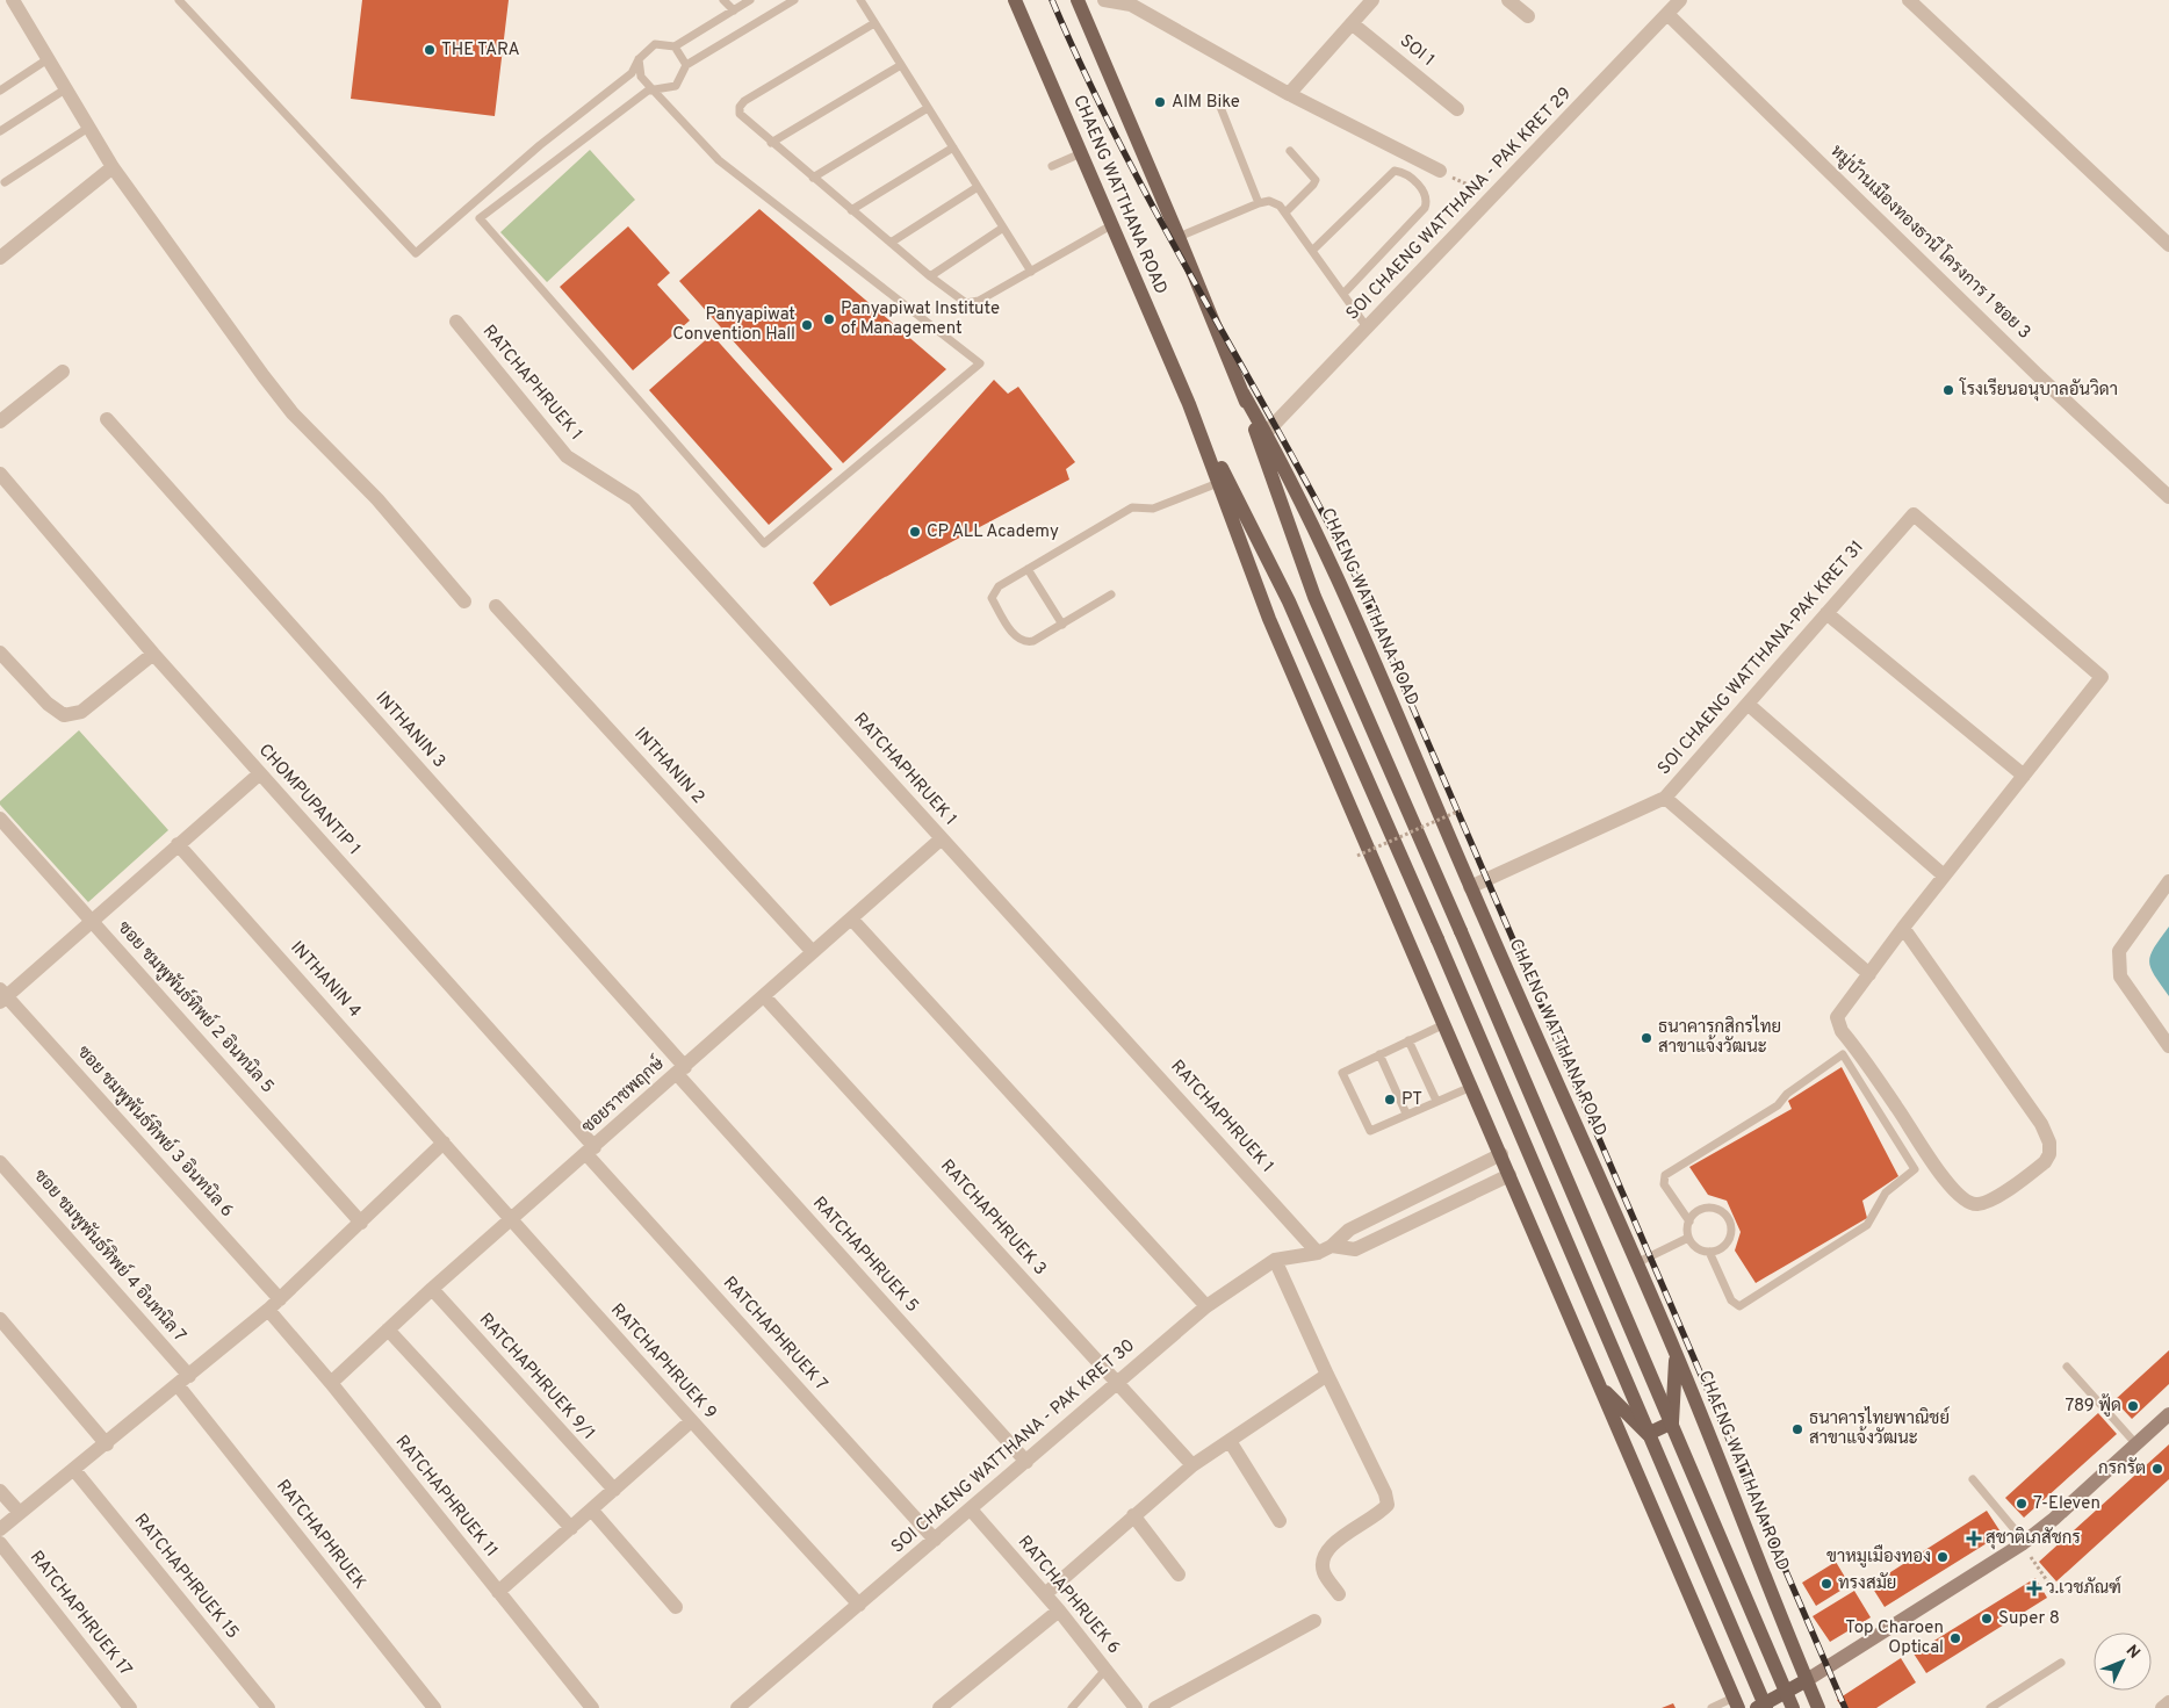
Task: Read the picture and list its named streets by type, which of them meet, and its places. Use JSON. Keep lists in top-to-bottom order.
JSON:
{
  "streets": {
    "main road": ["CHAENG WATTHANA ROAD"],
    "street": [
      "SOI 1",
      "SOI CHAENG WATTHANA - PAK KRET 29",
      "หมู่บ้านเมืองทองธานี โครงการ 1 ซอย 3",
      "RATCHAPHRUEK 1",
      "SOI CHAENG WATTHANA-PAK KRET 31",
      "INTHANIN 3",
      "INTHANIN 2",
      "CHOMPUPANTIP 1",
      "INTHANIN 4",
      "ซอย ชมพูพันธ์ทิพย์ 2 อินทนิล 5",
      "ซอยราชพฤกษ์",
      "ซอย ชมพูพันธ์ทิพย์ 3 อินทนิล 6",
      "RATCHAPHRUEK 3",
      "RATCHAPHRUEK 5",
      "ซอย ชมพูพันธ์ทิพย์ 4 อินทนิล 7",
      "RATCHAPHRUEK 7",
      "RATCHAPHRUEK 9",
      "RATCHAPHRUEK 9/1",
      "SOI CHAENG WATTHANA - PAK KRET 30",
      "RATCHAPHRUEK 11",
      "RATCHAPHRUEK",
      "RATCHAPHRUEK 15",
      "RATCHAPHRUEK 6",
      "RATCHAPHRUEK 17"
    ]
  },
  "crossings": [
    ["CHAENG WATTHANA ROAD", "SOI CHAENG WATTHANA - PAK KRET 29"],
    ["CHAENG WATTHANA ROAD", "SOI CHAENG WATTHANA-PAK KRET 31"],
    ["CHAENG WATTHANA ROAD", "SOI CHAENG WATTHANA - PAK KRET 30"],
    ["SOI CHAENG WATTHANA - PAK KRET 29", "หมู่บ้านเมืองทองธานี โครงการ 1 ซอย 3"],
    ["RATCHAPHRUEK 1", "ซอยราชพฤกษ์"],
    ["RATCHAPHRUEK 1", "SOI CHAENG WATTHANA - PAK KRET 30"],
    ["INTHANIN 3", "ซอยราชพฤกษ์"],
    ["INTHANIN 3", "RATCHAPHRUEK 5"],
    ["INTHANIN 2", "ซอยราชพฤกษ์"],
    ["CHOMPUPANTIP 1", "ซอยราชพฤกษ์"],
    ["CHOMPUPANTIP 1", "RATCHAPHRUEK 7"],
    ["INTHANIN 4", "RATCHAPHRUEK 9"],
    ["ซอยราชพฤกษ์", "RATCHAPHRUEK 3"],
    ["ซอยราชพฤกษ์", "RATCHAPHRUEK 5"],
    ["ซอยราชพฤกษ์", "RATCHAPHRUEK 7"],
    ["ซอยราชพฤกษ์", "RATCHAPHRUEK 9"],
    ["ซอยราชพฤกษ์", "RATCHAPHRUEK 9/1"],
    ["ซอยราชพฤกษ์", "RATCHAPHRUEK 11"],
    ["RATCHAPHRUEK 3", "SOI CHAENG WATTHANA - PAK KRET 30"],
    ["RATCHAPHRUEK 5", "SOI CHAENG WATTHANA - PAK KRET 30"],
    ["ซอย ชมพูพันธ์ทิพย์ 4 อินทนิล 7", "RATCHAPHRUEK"],
    ["RATCHAPHRUEK 7", "SOI CHAENG WATTHANA - PAK KRET 30"],
    ["RATCHAPHRUEK 9", "SOI CHAENG WATTHANA - PAK KRET 30"],
    ["SOI CHAENG WATTHANA - PAK KRET 30", "RATCHAPHRUEK 6"]
  ],
  "places": {
    "other": [
      "THE TARA",
      "AIM Bike",
      "Panyapiwat Institute of Management",
      "Panyapiwat Convention Hall",
      "โรงเรียนอนุบาลอันวิดา",
      "CP ALL Academy",
      "ธนาคารกสิกรไทย สาขาแจ้งวัฒนะ",
      "PT",
      "789 ฟู้ด",
      "ธนาคารไทยพาณิชย์ สาขาแจ้งวัฒนะ",
      "กรกรัต",
      "7-Eleven",
      "ขาหมูเมืองทอง",
      "ทรงสมัย",
      "Super 8",
      "Top Charoen Optical"
    ],
    "health": ["สุชาติเภสัชกร", "ว.เวชภัณฑ์"]
  },
  "north": "top right"
}
